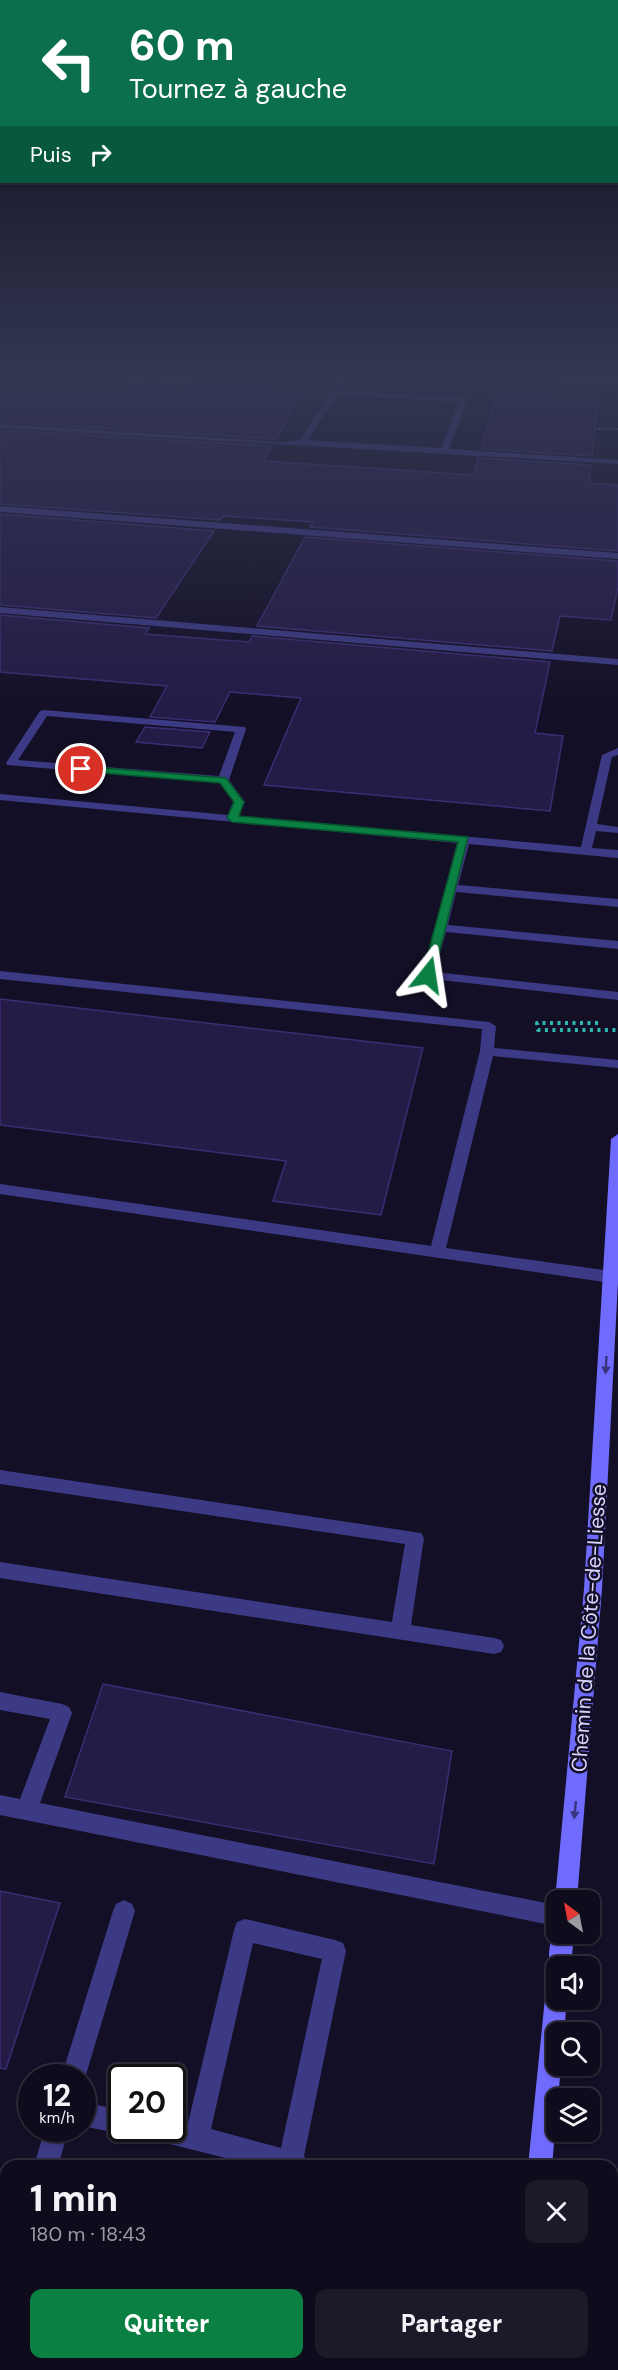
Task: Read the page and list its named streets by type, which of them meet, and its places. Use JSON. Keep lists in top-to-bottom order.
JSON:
{
  "streets": {
    "main road": ["Chemin de la Côte-de-Liesse"]
  },
  "one_way": ["Chemin de la Côte-de-Liesse"],
  "north": "top left",
  "page": {
    "turn": ["60 m", "Tournez à gauche"],
    "then": "Puis",
    "speed": "12 km/h",
    "limit": "20",
    "heading": ["1 min", "180 m · 18:43"],
    "buttons": ["Quitter", "Partager"]
  }
}
